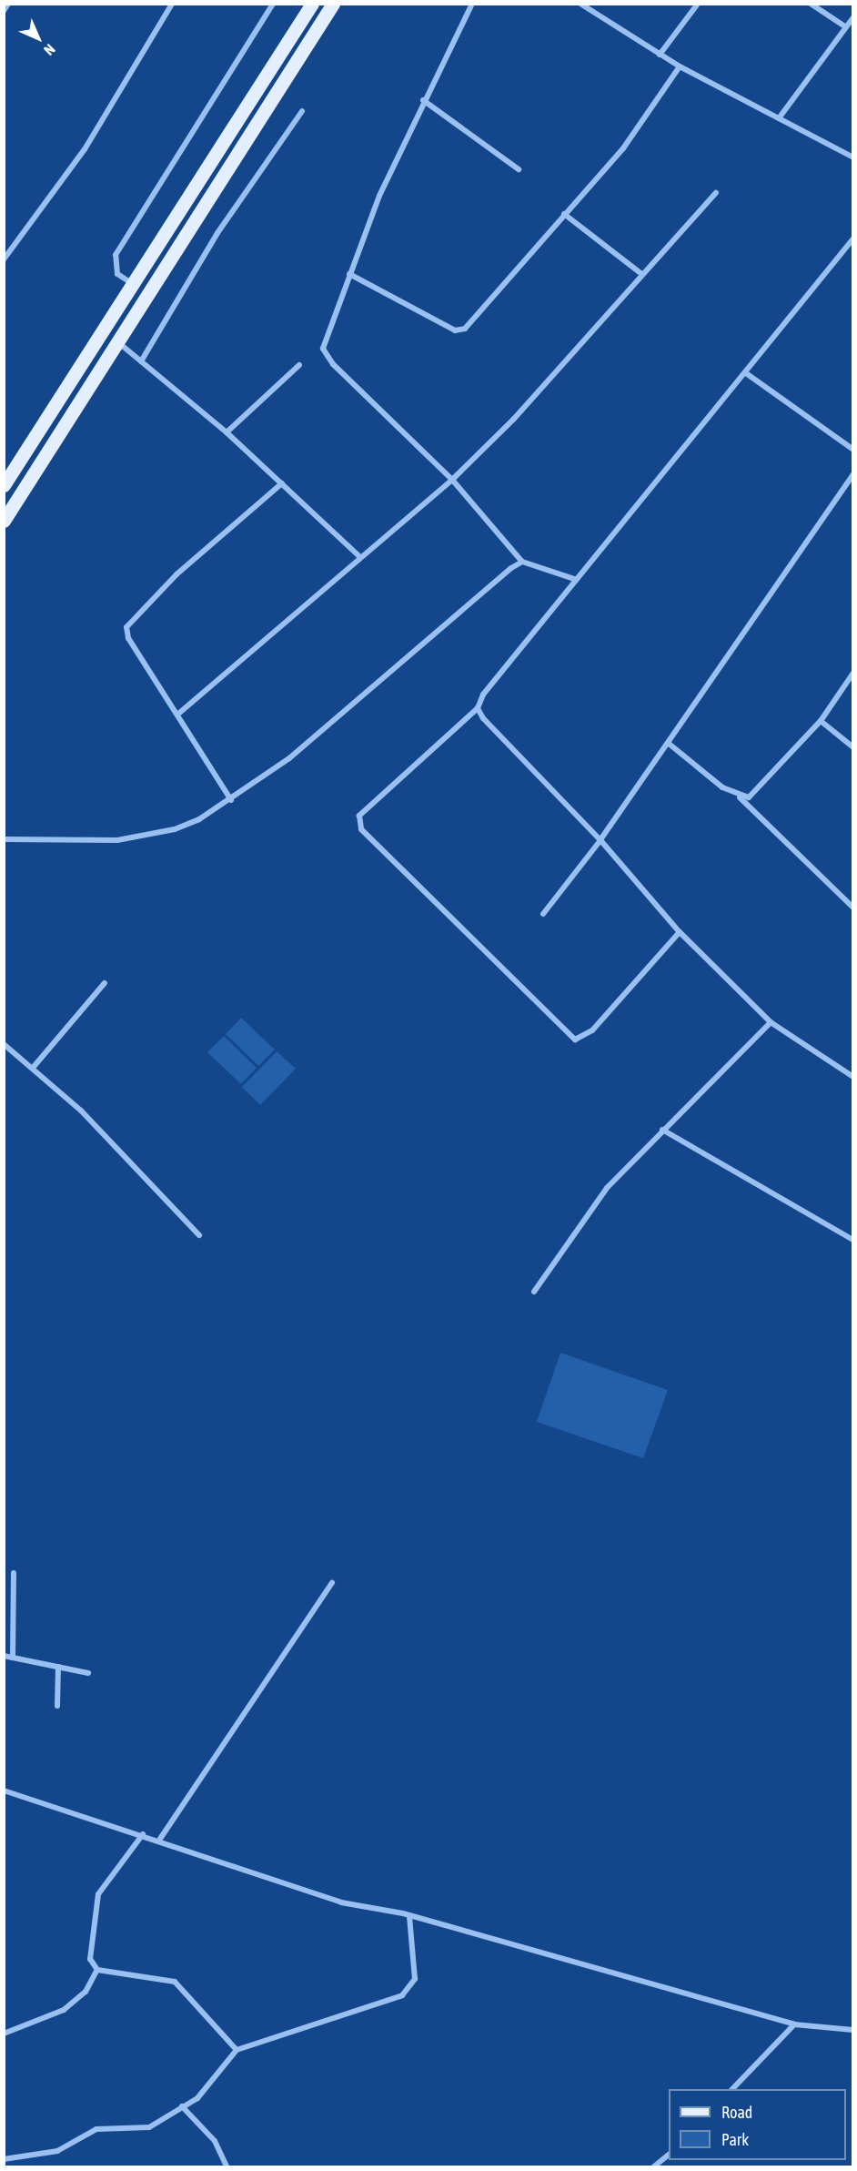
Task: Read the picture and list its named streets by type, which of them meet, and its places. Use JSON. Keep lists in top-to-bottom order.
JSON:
{
  "legend": ["Road", "Park"],
  "north": "bottom right"
}
